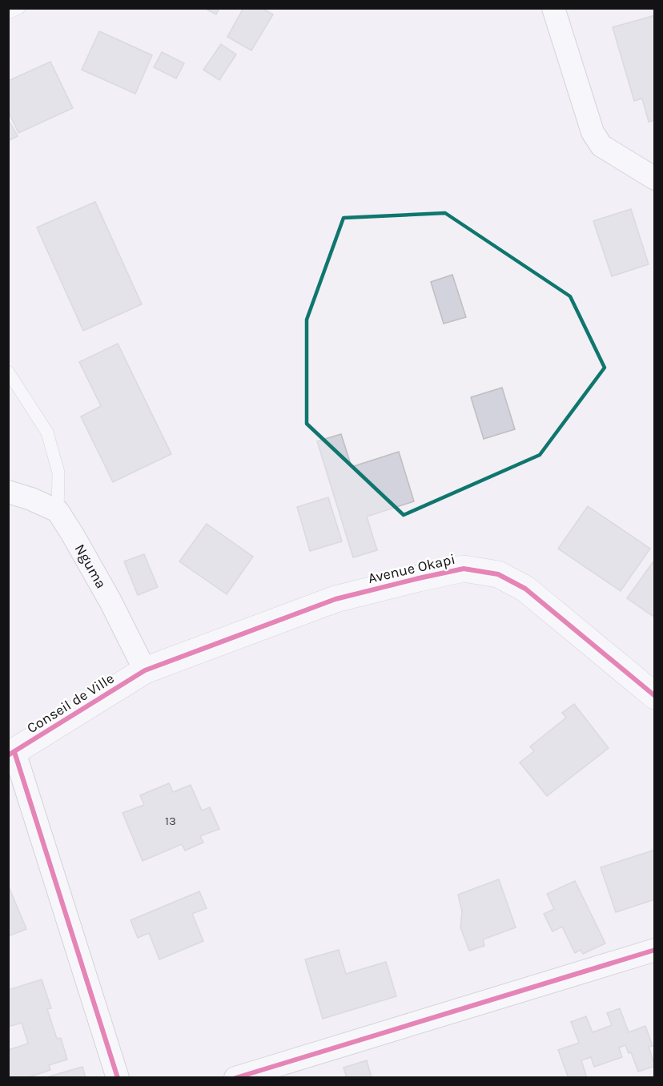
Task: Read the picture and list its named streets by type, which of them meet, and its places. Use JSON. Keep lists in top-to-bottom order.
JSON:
{
  "streets": {
    "street": ["Nguma", "Avenue Okapi", "Conseil de Ville"]
  },
  "crossings": [
    ["Nguma", "Avenue Okapi"],
    ["Nguma", "Conseil de Ville"],
    ["Avenue Okapi", "Conseil de Ville"]
  ],
  "house_numbers": ["13"]
}
